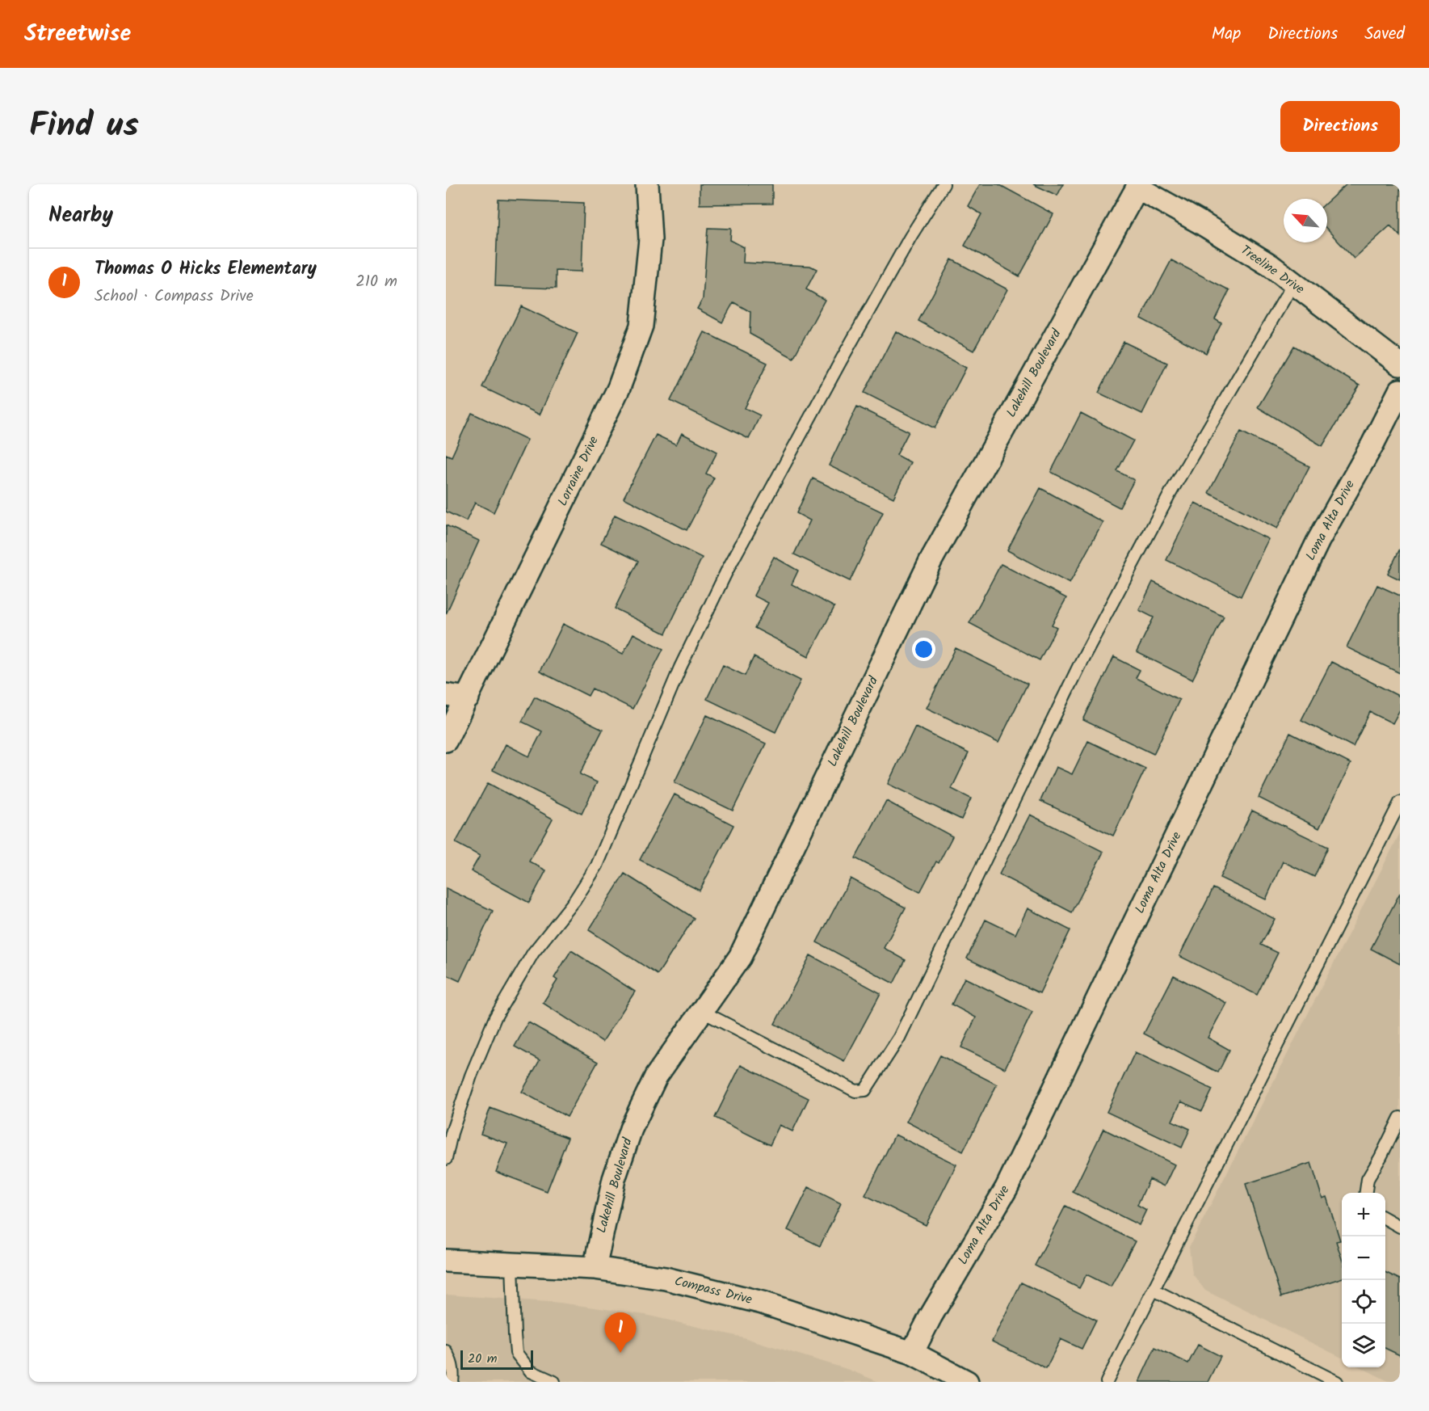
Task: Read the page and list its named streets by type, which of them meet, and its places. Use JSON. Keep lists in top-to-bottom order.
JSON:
{
  "streets": {
    "street": [
      "Treeline Drive",
      "Lakehill Boulevard",
      "Lorraine Drive",
      "Loma Alta Drive",
      "Compass Drive"
    ]
  },
  "crossings": [
    ["Treeline Drive", "Lakehill Boulevard"],
    ["Lakehill Boulevard", "Compass Drive"],
    ["Loma Alta Drive", "Compass Drive"]
  ],
  "scale_bar": "20 m",
  "north": "top left",
  "page": {
    "header": "Streetwise",
    "nav": ["Map", "Directions", "Saved"],
    "title": "Find us",
    "buttons": "Directions",
    "heading": "Nearby",
    "list": [
      {
        "mark": "1",
        "name": "Thomas O Hicks Elementary",
        "note": "School · Compass Drive",
        "value": "210 m"
      }
    ],
    "map_buttons": ["+", "−"],
    "pins": "1",
    "scale": "20 m"
  }
}
